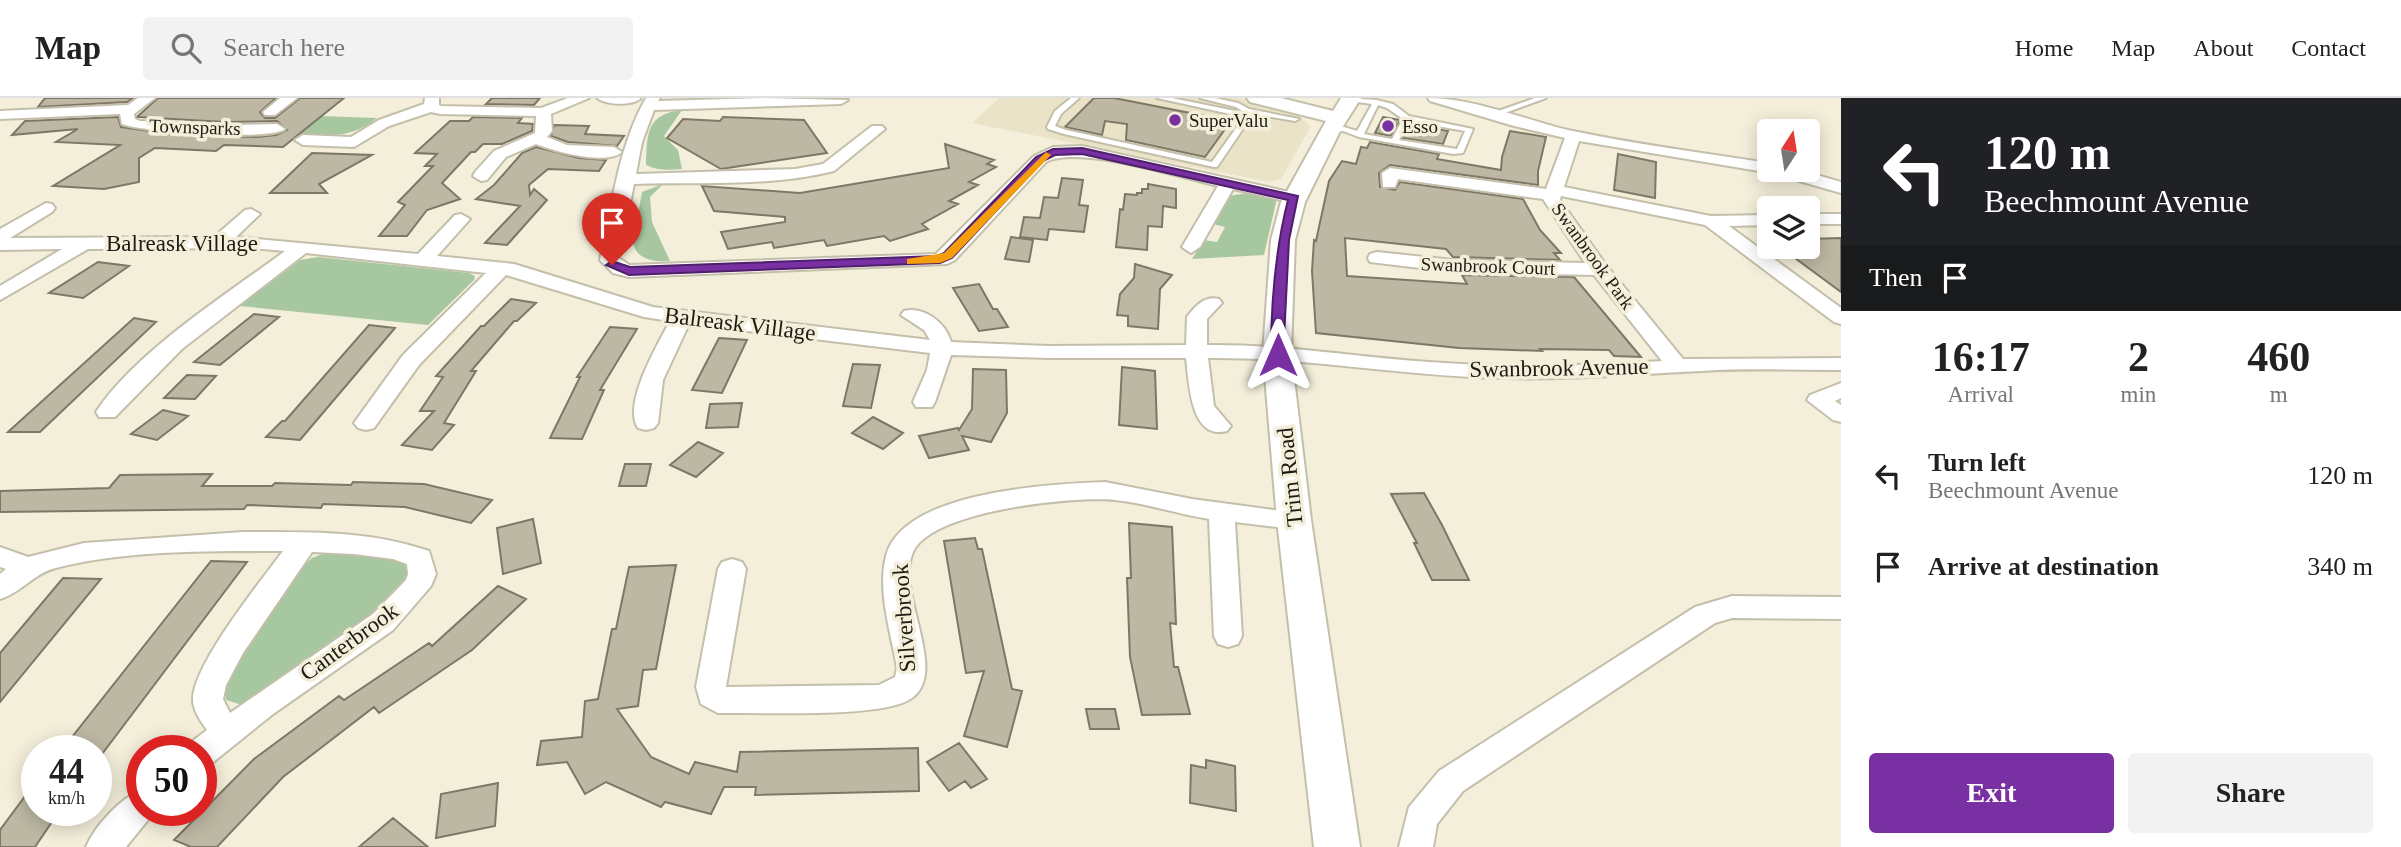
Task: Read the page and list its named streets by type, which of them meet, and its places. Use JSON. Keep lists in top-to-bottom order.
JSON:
{
  "streets": {
    "main road": ["Trim Road"],
    "street": [
      "Townsparks",
      "Balreask Village",
      "Swanbrook Park",
      "Swanbrook Court",
      "Swanbrook Avenue",
      "Silverbrook",
      "Canterbrook"
    ]
  },
  "crossings": [
    ["Balreask Village", "Swanbrook Avenue"],
    ["Balreask Village", "Trim Road"],
    ["Swanbrook Park", "Swanbrook Court"],
    ["Swanbrook Park", "Swanbrook Avenue"],
    ["Swanbrook Avenue", "Trim Road"],
    ["Trim Road", "Silverbrook"]
  ],
  "places": ["SuperValu", "Esso"],
  "north": "top",
  "page": {
    "header": "Map",
    "search": "Search here",
    "nav": [
      "Home",
      "Map",
      "About",
      "Contact"
    ],
    "turn": ["120 m", "Beechmount Avenue"],
    "then": "Then",
    "eta": [
      "16:17",
      "Arrival",
      "2",
      "min",
      "460",
      "m"
    ],
    "list": [
      {
        "name": "Turn left",
        "note": "Beechmount Avenue",
        "value": "120 m"
      },
      {
        "name": "Arrive at destination",
        "value": "340 m"
      }
    ],
    "speed": "44 km/h",
    "limit": "50",
    "buttons": ["Exit", "Share"]
  }
}
